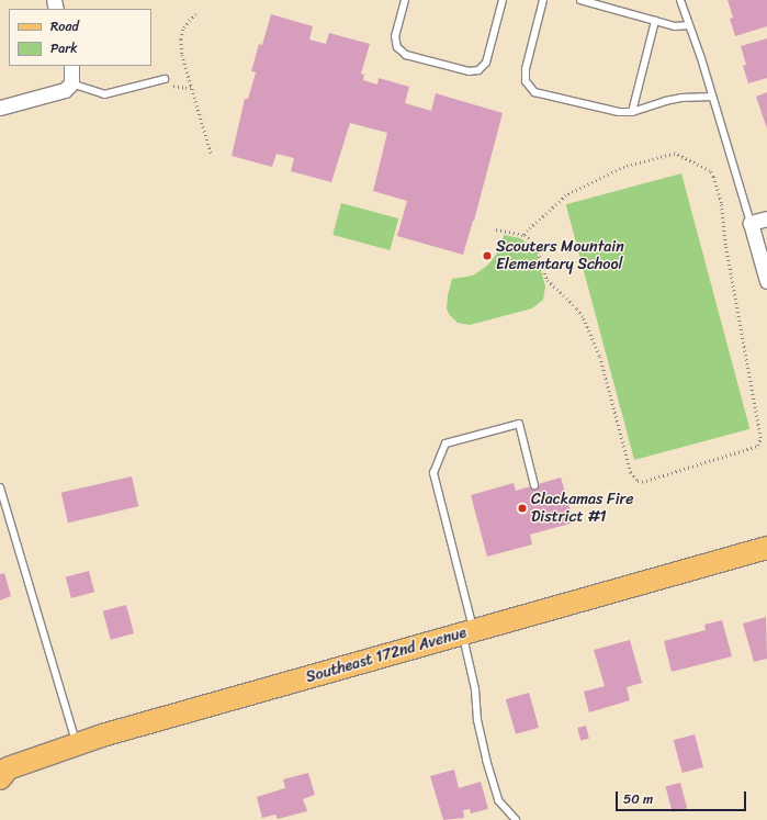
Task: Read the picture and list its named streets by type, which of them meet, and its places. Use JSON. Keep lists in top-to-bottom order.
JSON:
{
  "streets": {
    "main road": ["Southeast 172nd Avenue"]
  },
  "places": ["Scouters Mountain Elementary School", "Clackamas Fire District #1"],
  "legend": ["Road", "Park"],
  "scale_bar": "50 m"
}
